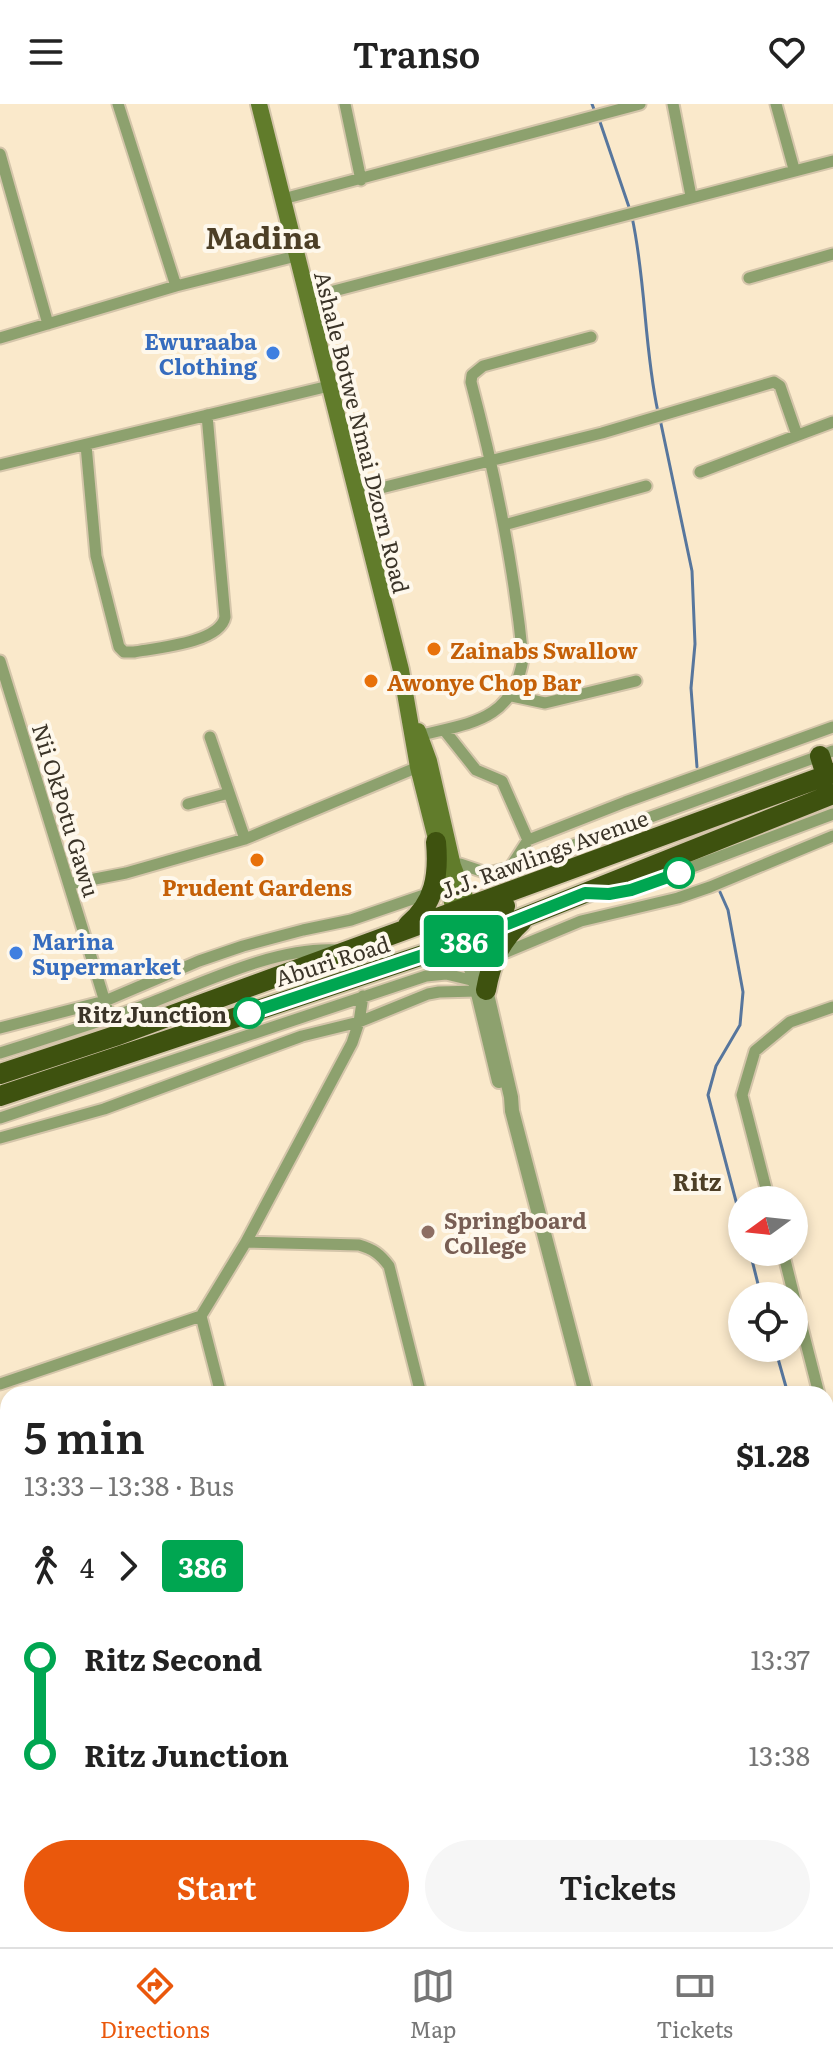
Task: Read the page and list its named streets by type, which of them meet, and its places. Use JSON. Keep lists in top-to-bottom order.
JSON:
{
  "streets": {
    "highway": ["J.J. Rawlings Avenue", "Aburi Road"],
    "main road": ["Ashale Botwe Nmai Dzorn Road"],
    "street": ["Nii OkPotu Gawu"]
  },
  "crossings": [
    ["J.J. Rawlings Avenue", "Aburi Road"]
  ],
  "districts": ["Madina", "Ritz"],
  "places": [
    "Ewuraaba Clothing",
    "Zainabs Swallow",
    "Awonye Chop Bar",
    "Prudent Gardens",
    "Marina Supermarket",
    "Ritz Junction",
    "Springboard College"
  ],
  "lines": ["bus line 386"],
  "north": "left",
  "page": {
    "header": "Transo",
    "on_map": "386",
    "heading": ["5 min", "13:33 – 13:38 · Bus", "$1.28"],
    "legs": ["4", "386"],
    "list": [
      {
        "name": "Ritz Second",
        "value": "13:37"
      },
      {
        "name": "Ritz Junction",
        "value": "13:38"
      }
    ],
    "buttons": ["Start", "Tickets"],
    "tabs": ["Directions", "Map", "Tickets"]
  }
}
